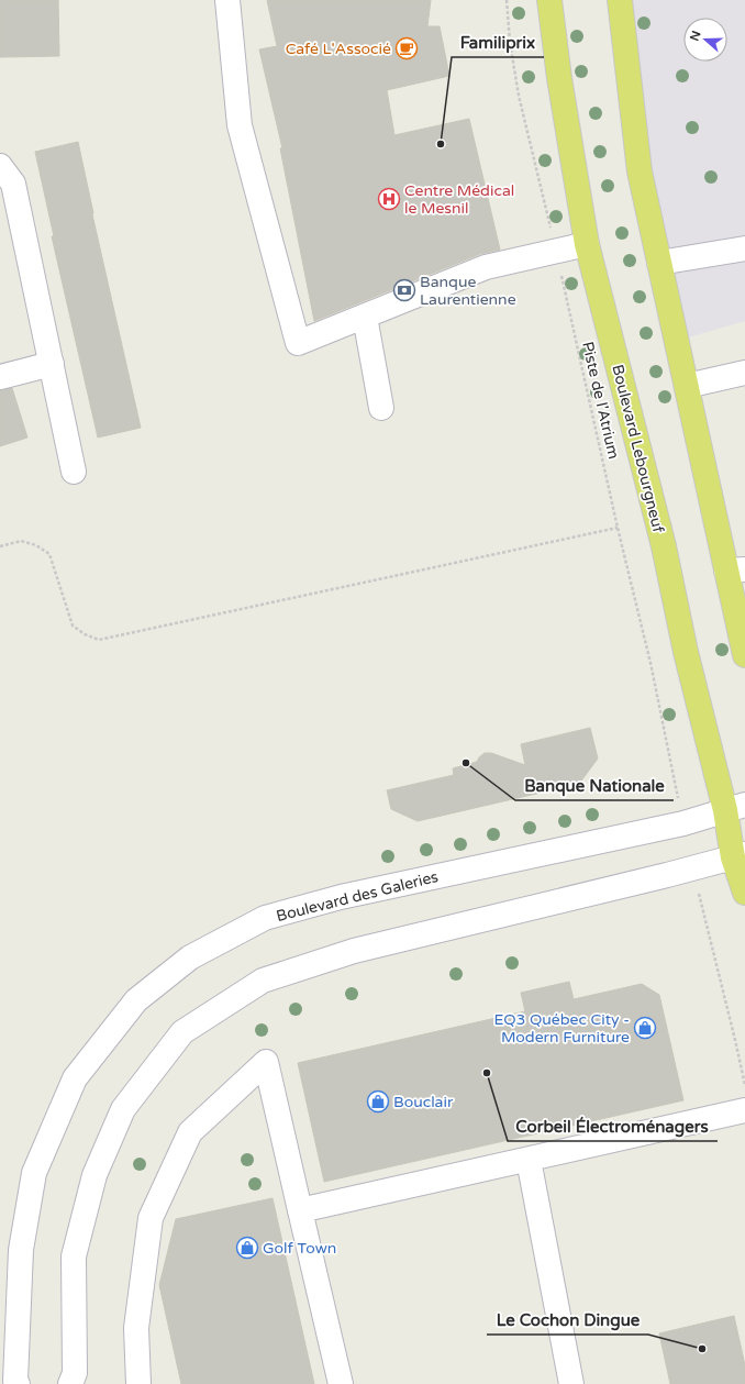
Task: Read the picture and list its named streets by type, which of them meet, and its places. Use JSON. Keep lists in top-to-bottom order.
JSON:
{
  "streets": {
    "main road": ["Boulevard Lebourgneuf"],
    "street": ["Boulevard des Galeries"],
    "path": ["Piste de l'Atrium"]
  },
  "crossings": [
    ["Boulevard Lebourgneuf", "Boulevard des Galeries"]
  ],
  "places": {
    "cafe": ["Café L'Associé"],
    "other": [
      "Familiprix",
      "Banque Nationale",
      "Corbeil Électroménagers",
      "Le Cochon Dingue"
    ],
    "hospital": ["Centre Médical le Mesnil"],
    "bank": ["Banque Laurentienne"],
    "shop": ["EQ3 Québec City - Modern Furniture", "Bouclair", "Golf Town"]
  },
  "north": "left"
}
